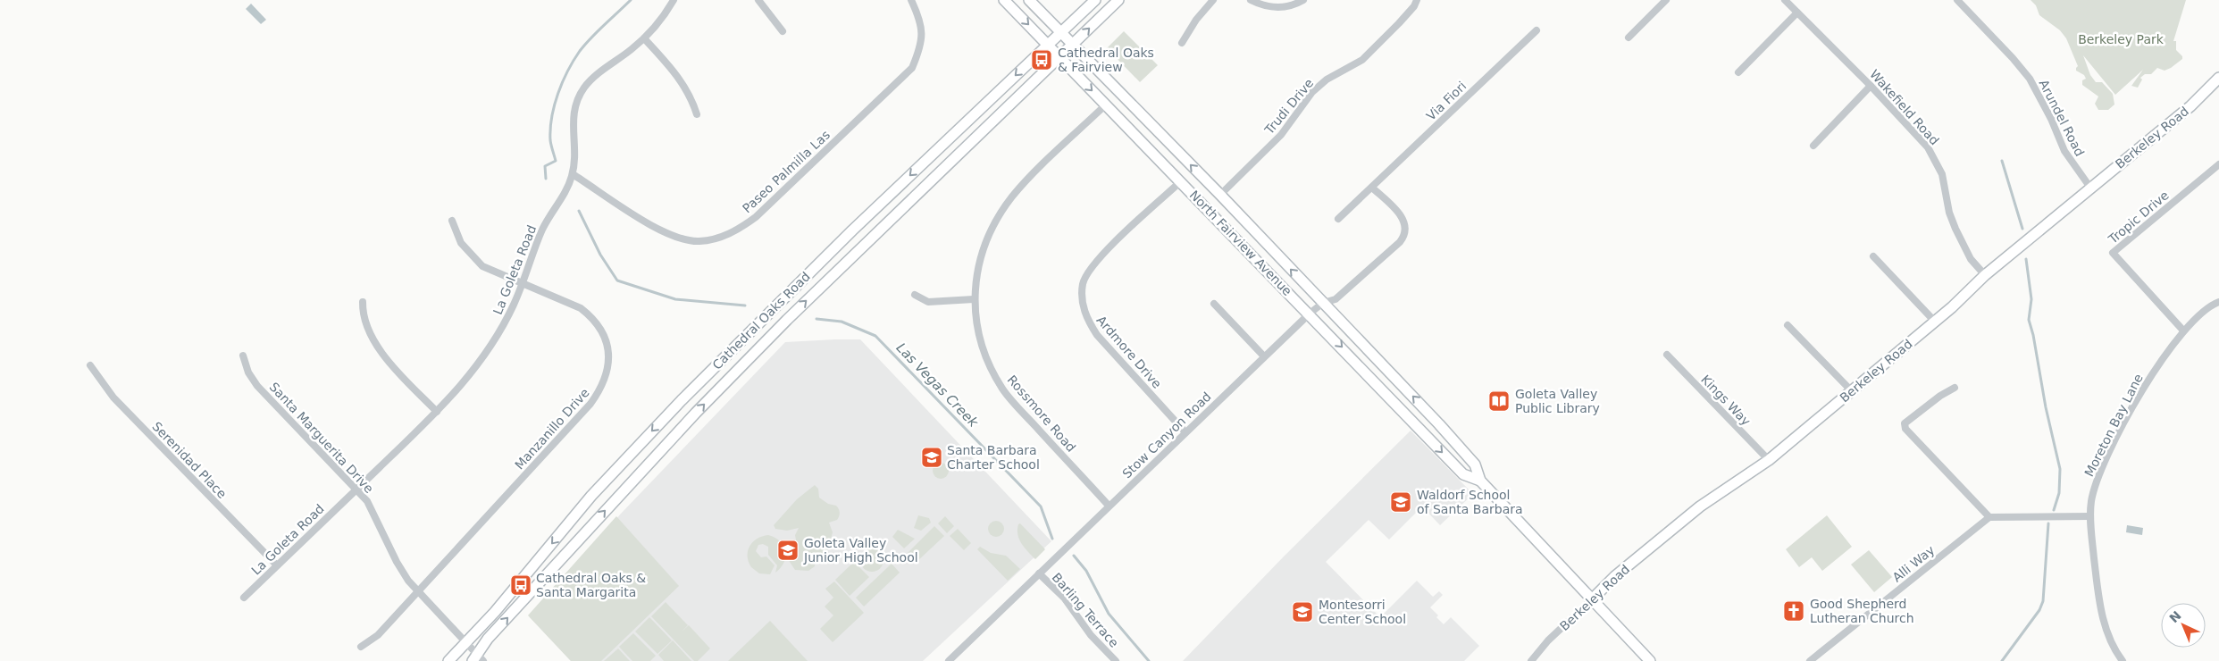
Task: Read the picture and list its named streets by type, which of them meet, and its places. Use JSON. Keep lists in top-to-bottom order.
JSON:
{
  "streets": {
    "main road": ["Berkeley Road", "North Fairview Avenue", "Cathedral Oaks Road"],
    "street": [
      "Via Fiori",
      "Trudi Drive",
      "Wakefield Road",
      "Arundel Road",
      "Paseo Palmilla Las",
      "Tropic Drive",
      "La Goleta Road",
      "Ardmore Drive",
      "Kings Way",
      "Rossmore Road",
      "Moreton Bay Lane",
      "Manzanillo Drive",
      "Stow Canyon Road",
      "Santa Marguerita Drive",
      "Serenidad Place",
      "Alli Way",
      "Barling Terrace"
    ]
  },
  "crossings": [
    ["Via Fiori", "Stow Canyon Road"],
    ["Trudi Drive", "North Fairview Avenue"],
    ["Wakefield Road", "Berkeley Road"],
    ["Arundel Road", "Berkeley Road"],
    ["Berkeley Road", "North Fairview Avenue"],
    ["Berkeley Road", "Kings Way"],
    ["Paseo Palmilla Las", "La Goleta Road"],
    ["Tropic Drive", "Moreton Bay Lane"],
    ["North Fairview Avenue", "Cathedral Oaks Road"],
    ["North Fairview Avenue", "Ardmore Drive"],
    ["North Fairview Avenue", "Rossmore Road"],
    ["North Fairview Avenue", "Stow Canyon Road"],
    ["La Goleta Road", "Manzanillo Drive"],
    ["La Goleta Road", "Santa Marguerita Drive"],
    ["La Goleta Road", "Serenidad Place"],
    ["Cathedral Oaks Road", "Santa Marguerita Drive"],
    ["Ardmore Drive", "Stow Canyon Road"],
    ["Rossmore Road", "Stow Canyon Road"],
    ["Manzanillo Drive", "Santa Marguerita Drive"],
    ["Stow Canyon Road", "Barling Terrace"]
  ],
  "water": ["Las Vegas Creek"],
  "parks": ["Berkeley Park"],
  "places": {
    "bus stop": ["Cathedral Oaks & Fairview", "Cathedral Oaks & Santa Margarita"],
    "library": ["Goleta Valley Public Library"],
    "school or university": [
      "Santa Barbara Charter School",
      "Waldorf School of Santa Barbara",
      "Goleta Valley Junior High School",
      "Montesorri Center School"
    ],
    "church": ["Good Shepherd Lutheran Church"]
  },
  "north": "top left"
}
